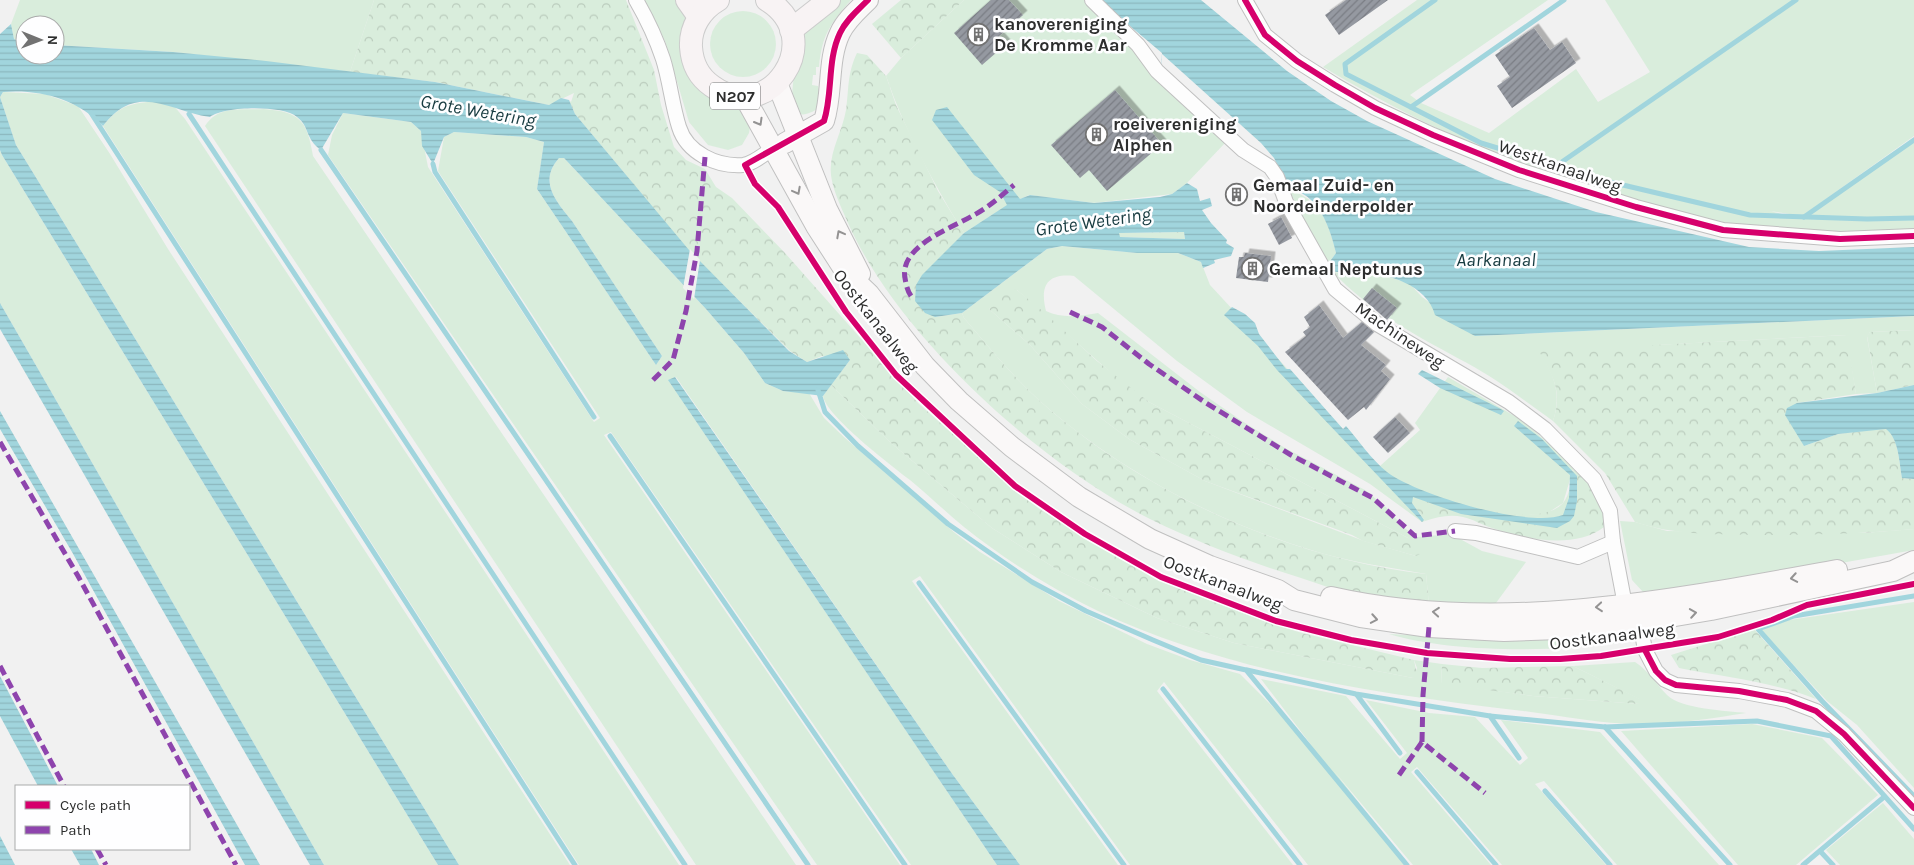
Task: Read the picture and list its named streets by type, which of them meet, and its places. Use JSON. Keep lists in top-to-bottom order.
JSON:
{
  "streets": {
    "main road": ["N207", "Oostkanaalweg"],
    "street": ["Westkanaalweg", "Machineweg"]
  },
  "crossings": [
    ["N207", "Oostkanaalweg"],
    ["Oostkanaalweg", "Machineweg"]
  ],
  "water": ["Grote Wetering", "Aarkanaal"],
  "places": {
    "building": [
      "kanovereniging De Kromme Aar",
      "roeivereniging Alphen",
      "Gemaal Zuid- en Noordeinderpolder",
      "Gemaal Neptunus"
    ]
  },
  "legend": ["Cycle path", "Path"],
  "north": "right"
}
